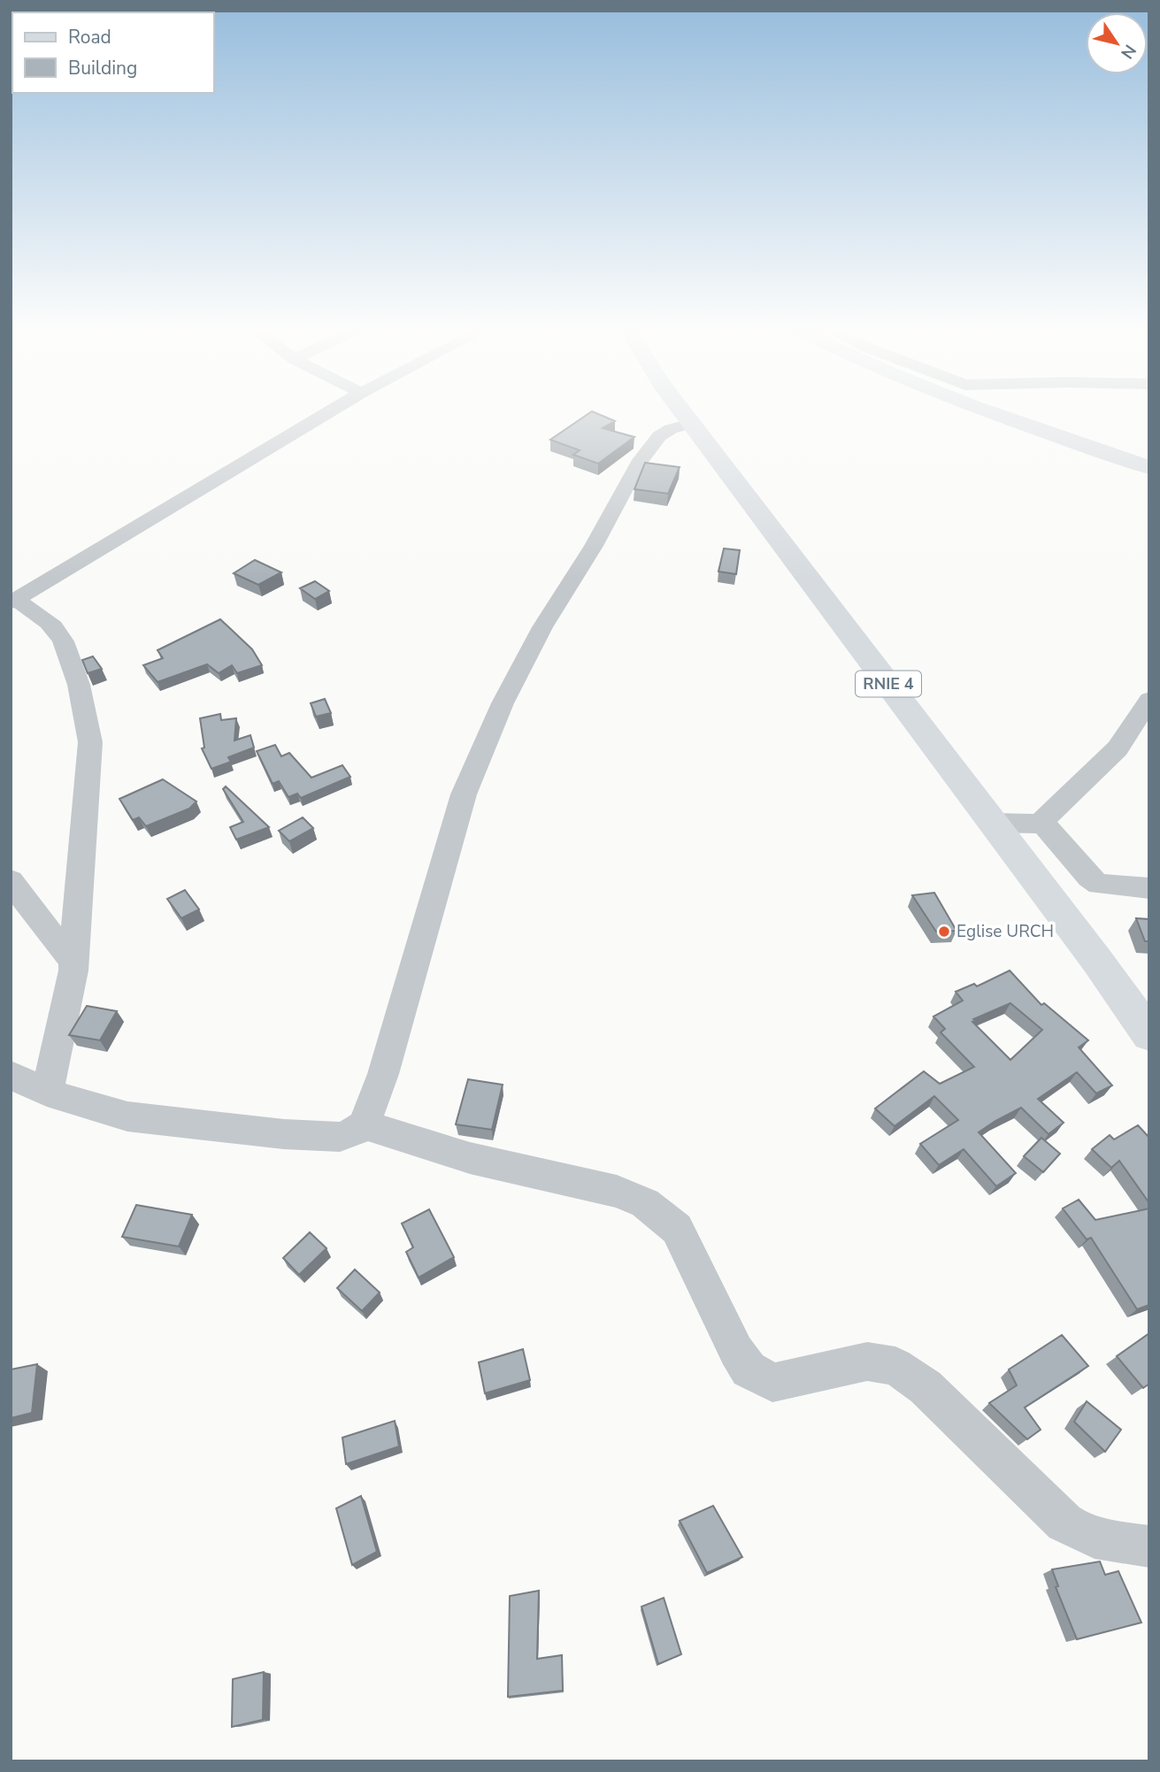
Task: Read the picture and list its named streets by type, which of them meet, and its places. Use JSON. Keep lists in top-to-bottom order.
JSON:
{
  "streets": {
    "main road": ["RNIE 4"]
  },
  "places": ["Eglise URCH"],
  "legend": ["Road", "Building"],
  "north": "bottom right"
}
